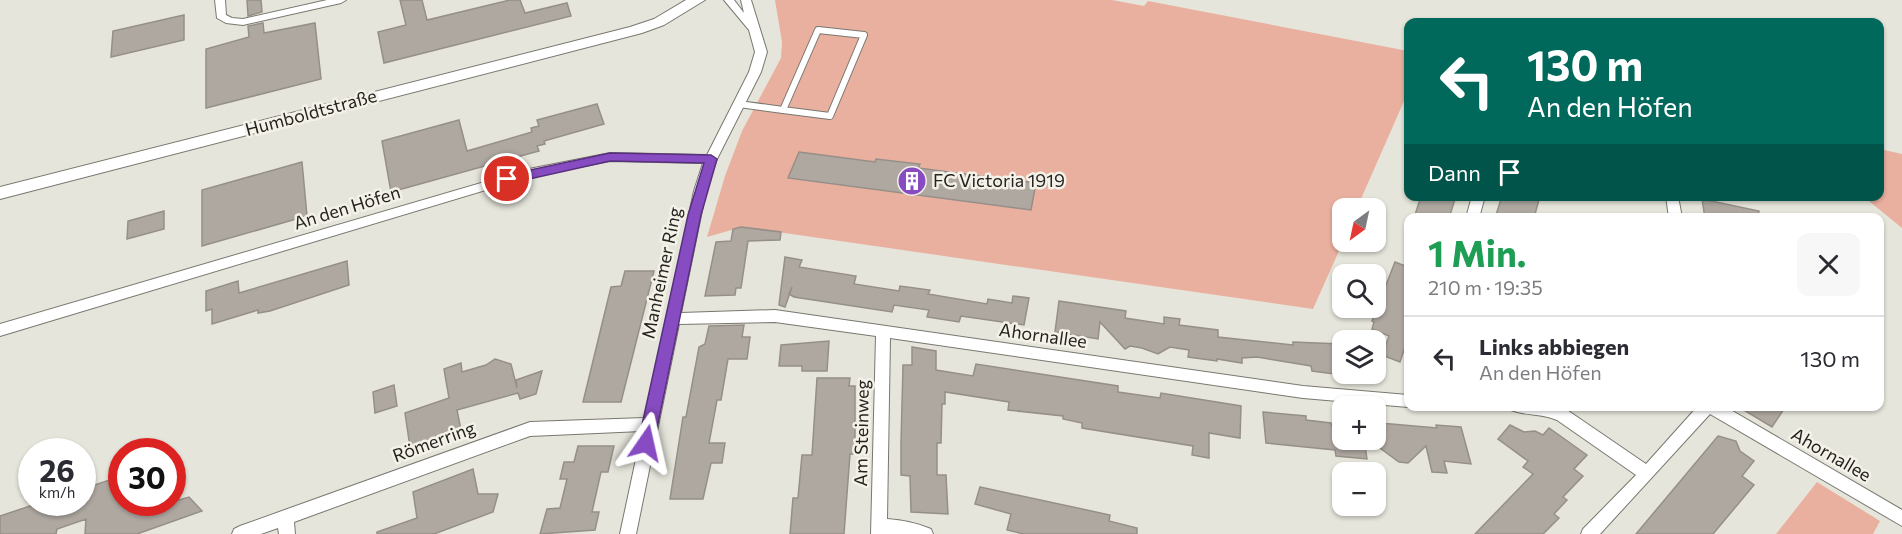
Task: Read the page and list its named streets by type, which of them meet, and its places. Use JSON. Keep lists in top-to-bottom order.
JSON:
{
  "streets": {
    "street": [
      "Humboldtstraße",
      "An den Höfen",
      "Manheimer Ring",
      "Ahornallee",
      "Am Steinweg",
      "Römerring"
    ]
  },
  "crossings": [
    ["An den Höfen", "Manheimer Ring"],
    ["Manheimer Ring", "Ahornallee"],
    ["Manheimer Ring", "Römerring"],
    ["Ahornallee", "Am Steinweg"]
  ],
  "places": {
    "building": ["FC Victoria 1919"]
  },
  "north": "bottom left",
  "page": {
    "turn": ["130 m", "An den Höfen"],
    "then": "Dann",
    "map_buttons": ["+", "−"],
    "heading": ["1 Min.", "210 m · 19:35"],
    "list": [
      {
        "name": "Links abbiegen",
        "note": "An den Höfen",
        "value": "130 m"
      }
    ],
    "speed": "26 km/h",
    "limit": "30"
  }
}
